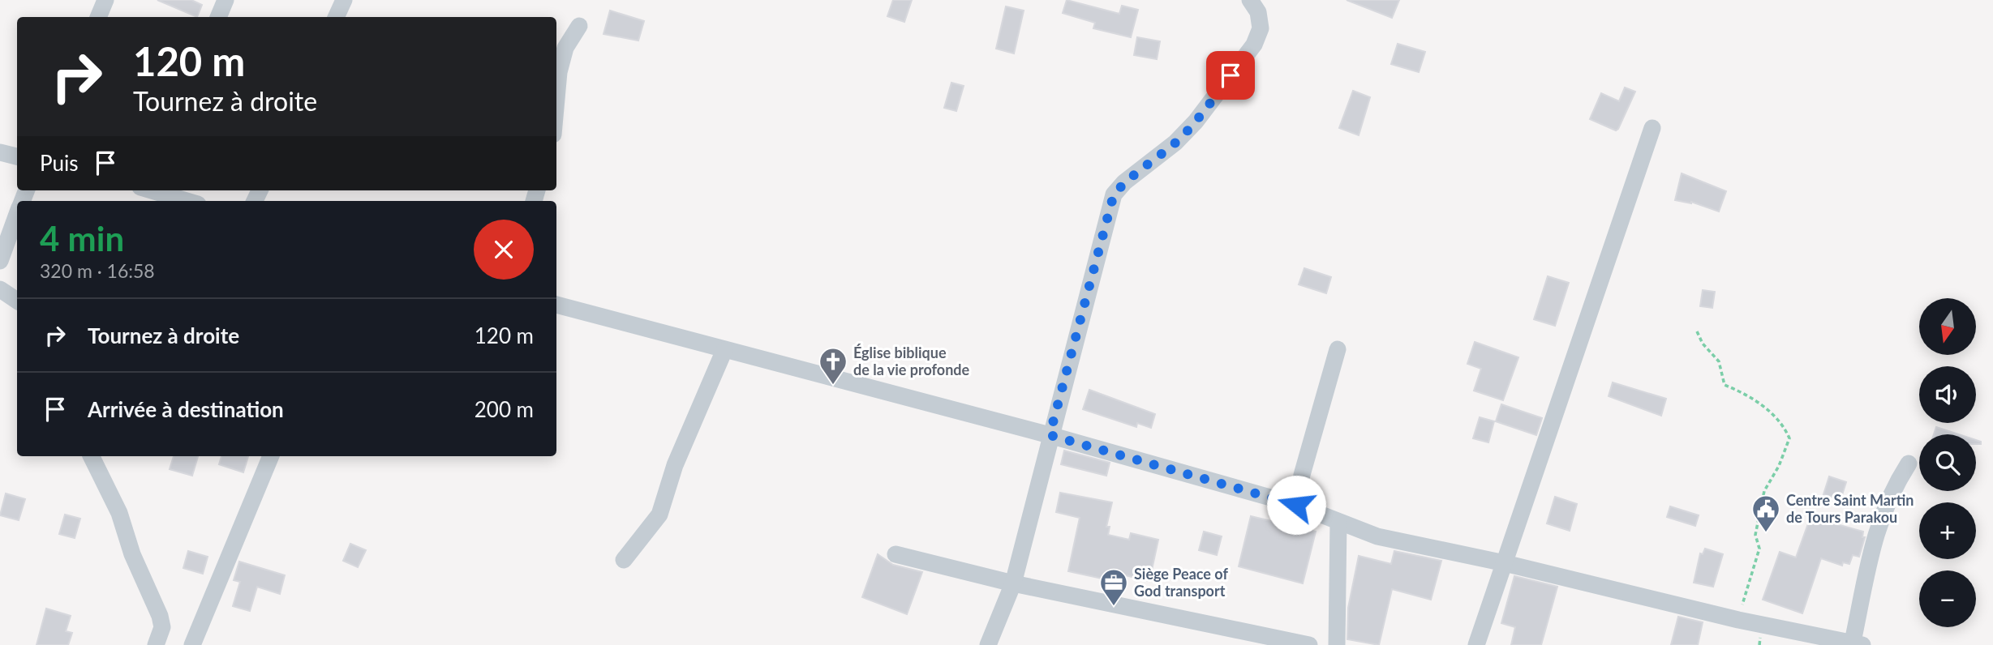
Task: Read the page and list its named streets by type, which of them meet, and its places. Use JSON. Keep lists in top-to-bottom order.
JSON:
{
  "places": {
    "church": ["Église biblique de la vie profonde"],
    "public building": ["Centre Saint Martin de Tours Parakou"],
    "office": ["Siège Peace of God transport"]
  },
  "north": "bottom",
  "page": {
    "turn": ["120 m", "Tournez à droite"],
    "then": "Puis",
    "heading": ["4 min", "320 m · 16:58"],
    "list": [
      {
        "name": "Tournez à droite",
        "value": "120 m"
      },
      {
        "name": "Arrivée à destination",
        "value": "200 m"
      }
    ],
    "map_buttons": ["+", "−"]
  }
}
